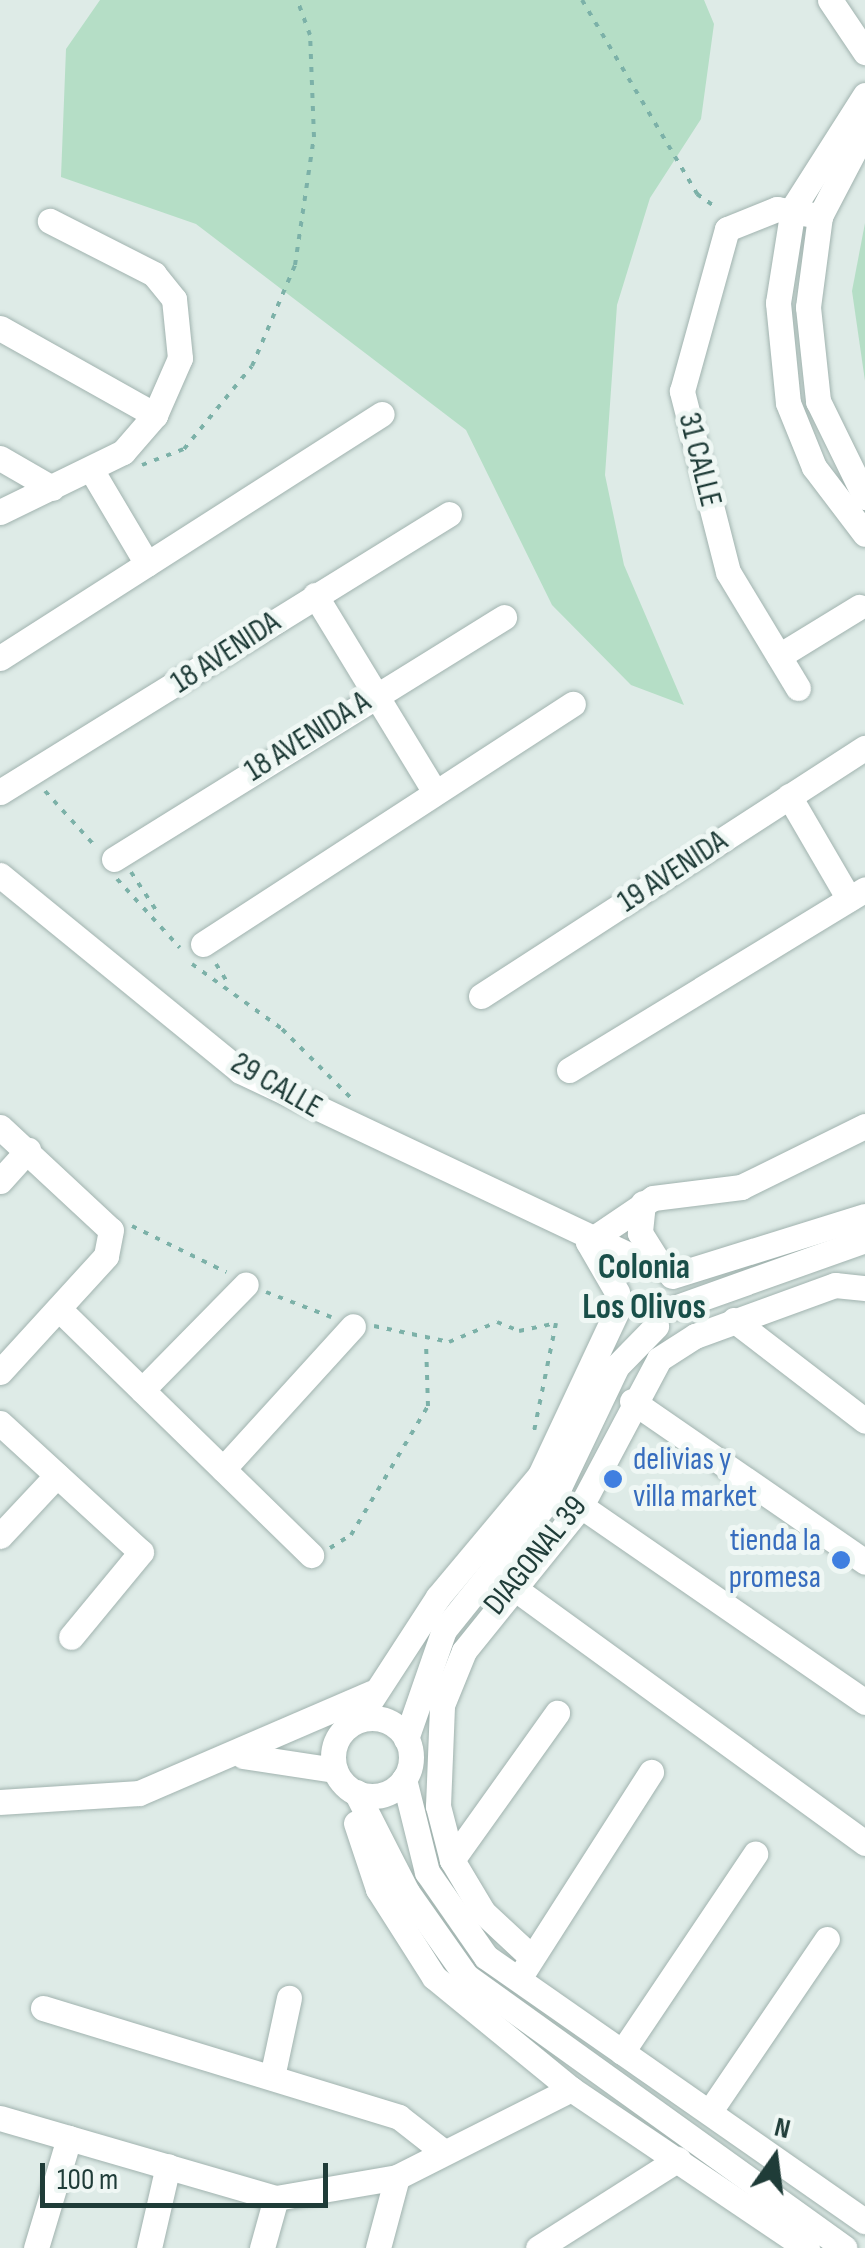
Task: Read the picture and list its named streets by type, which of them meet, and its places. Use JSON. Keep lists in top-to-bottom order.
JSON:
{
  "streets": {
    "street": [
      "31 CALLE",
      "18 AVENIDA",
      "18 AVENIDA A",
      "19 AVENIDA",
      "29 CALLE",
      "DIAGONAL 39"
    ]
  },
  "crossings": [
    ["29 CALLE", "DIAGONAL 39"]
  ],
  "districts": ["Colonia Los Olivos"],
  "places": ["delivias y villa market", "tienda la promesa"],
  "scale_bar": "100 m",
  "north": "top"
}
